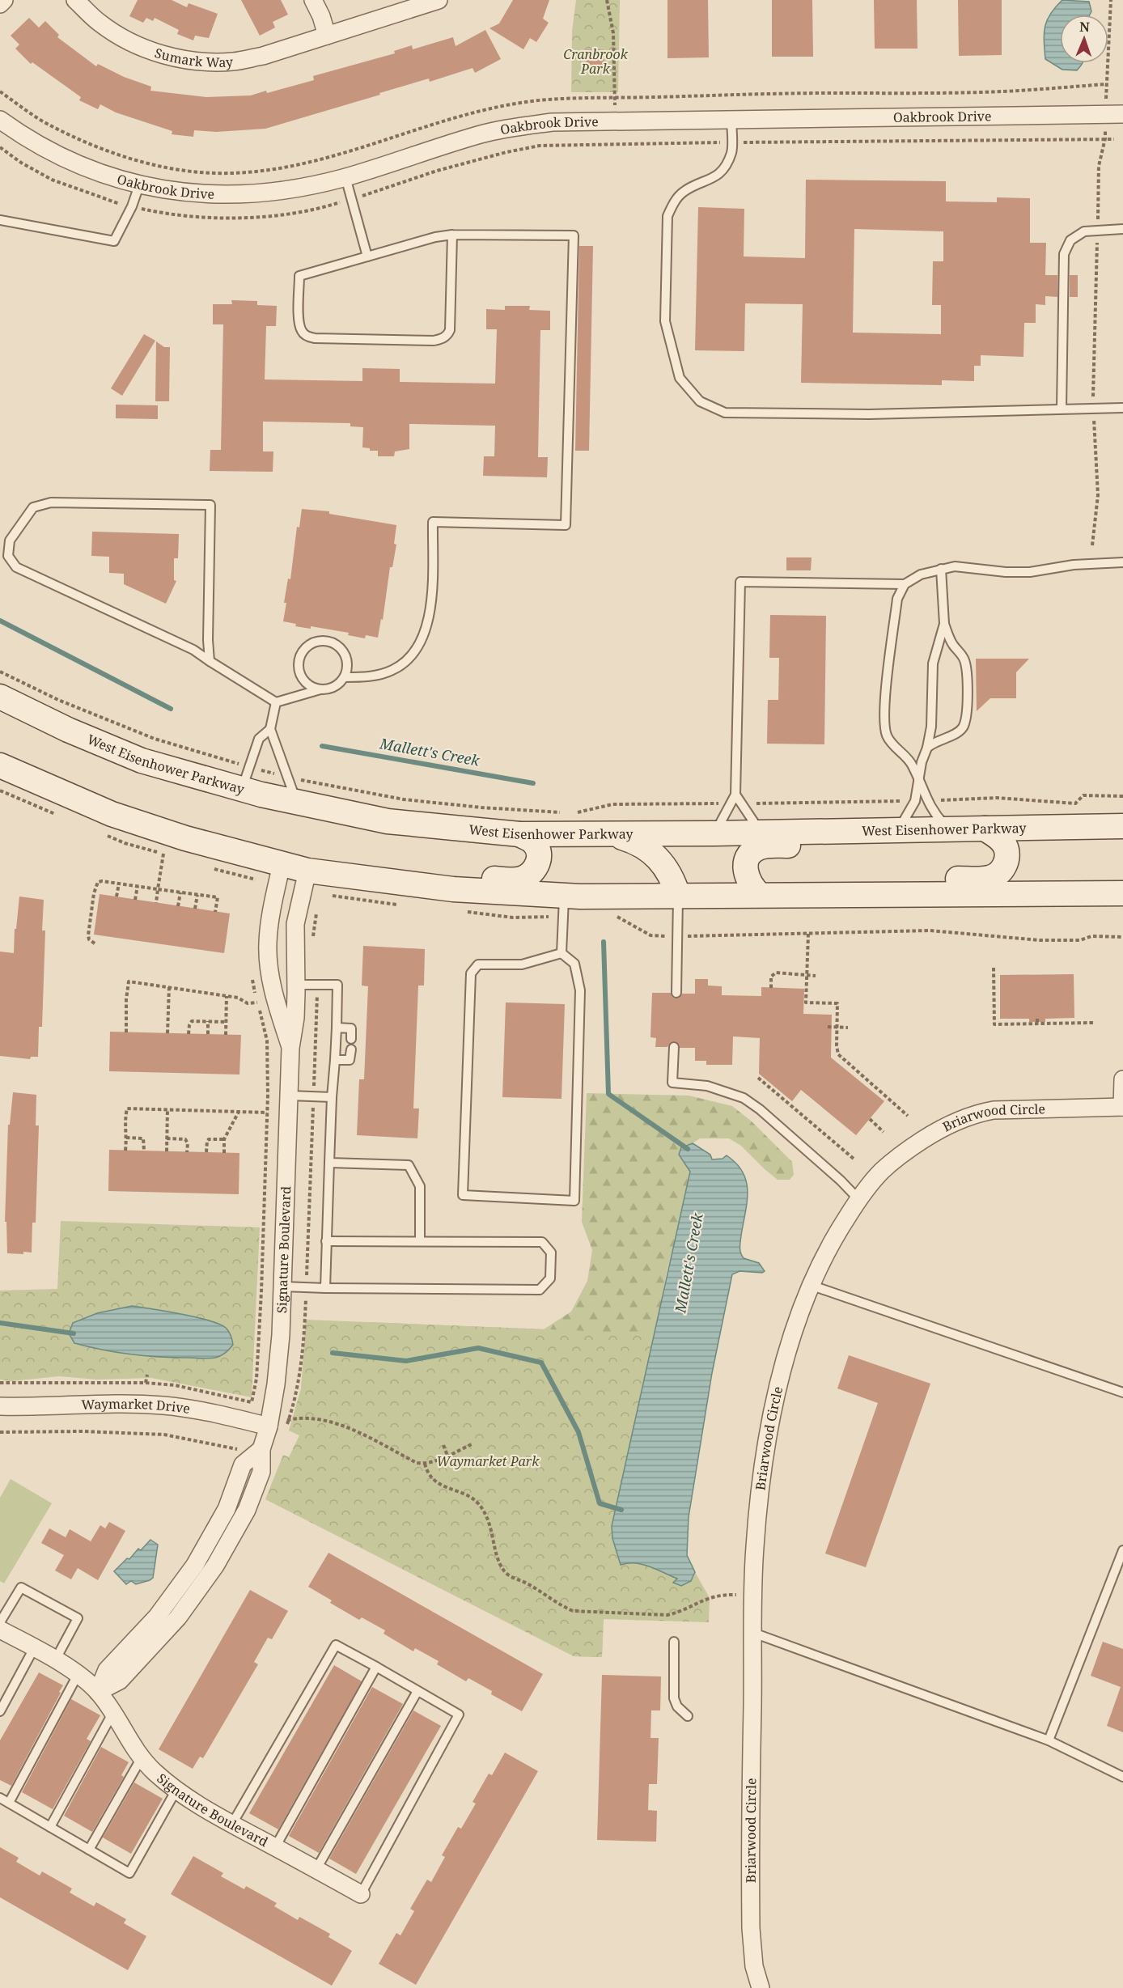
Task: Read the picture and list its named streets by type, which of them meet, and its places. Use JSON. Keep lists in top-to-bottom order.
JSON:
{
  "streets": {
    "main road": ["West Eisenhower Parkway"],
    "street": [
      "Sumark Way",
      "Oakbrook Drive",
      "Briarwood Circle",
      "Signature Boulevard",
      "Waymarket Drive"
    ]
  },
  "crossings": [
    ["Signature Boulevard", "Waymarket Drive"]
  ],
  "water": ["Mallett's Creek"],
  "parks": ["Cranbrook Park", "Waymarket Park"],
  "north": "top"
}
